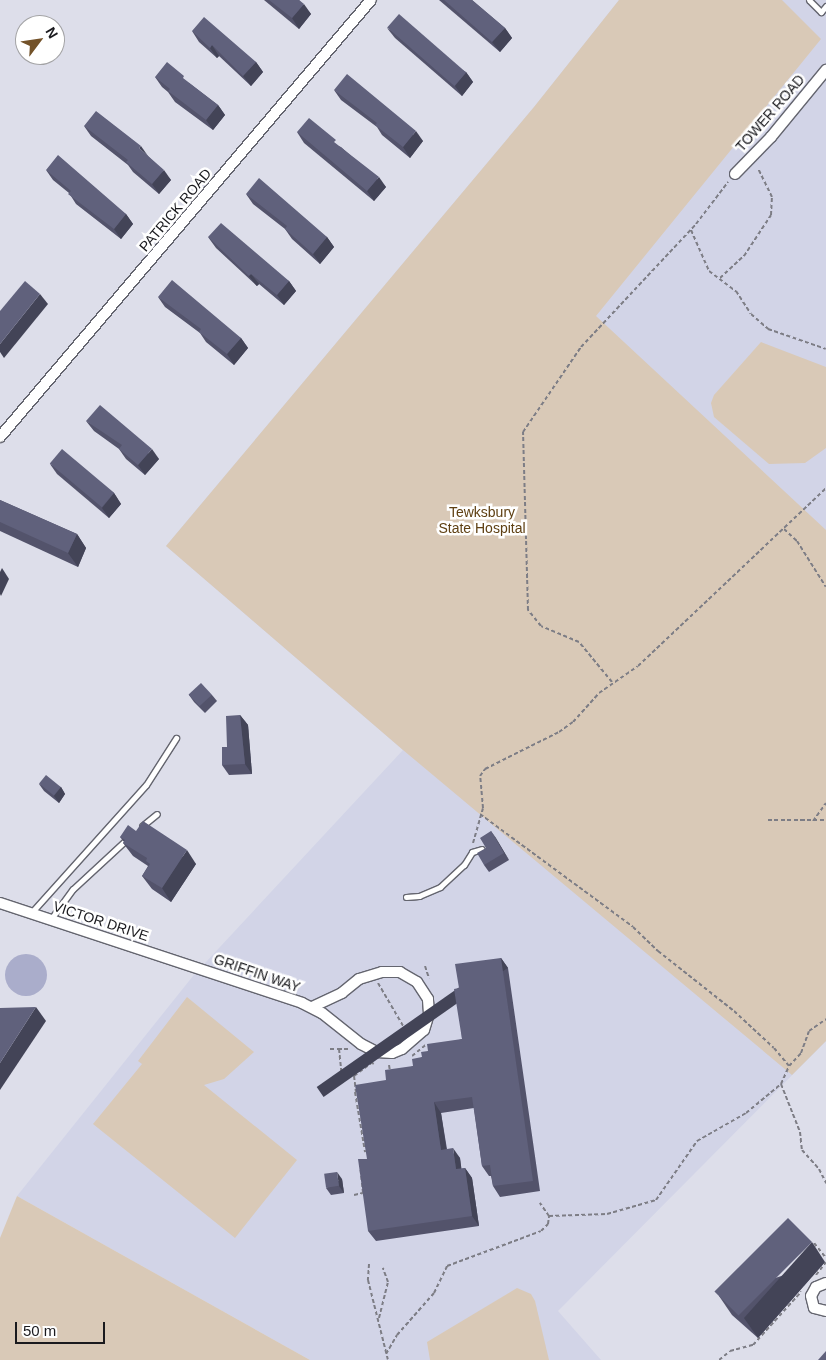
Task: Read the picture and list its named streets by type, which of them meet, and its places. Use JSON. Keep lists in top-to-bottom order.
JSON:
{
  "streets": {
    "street": [
      "TOWER ROAD",
      "PATRICK ROAD",
      "VICTOR DRIVE",
      "GRIFFIN WAY"
    ]
  },
  "crossings": [
    ["VICTOR DRIVE", "GRIFFIN WAY"]
  ],
  "parks": ["Tewksbury State Hospital"],
  "scale_bar": "50 m",
  "north": "top right"
}
